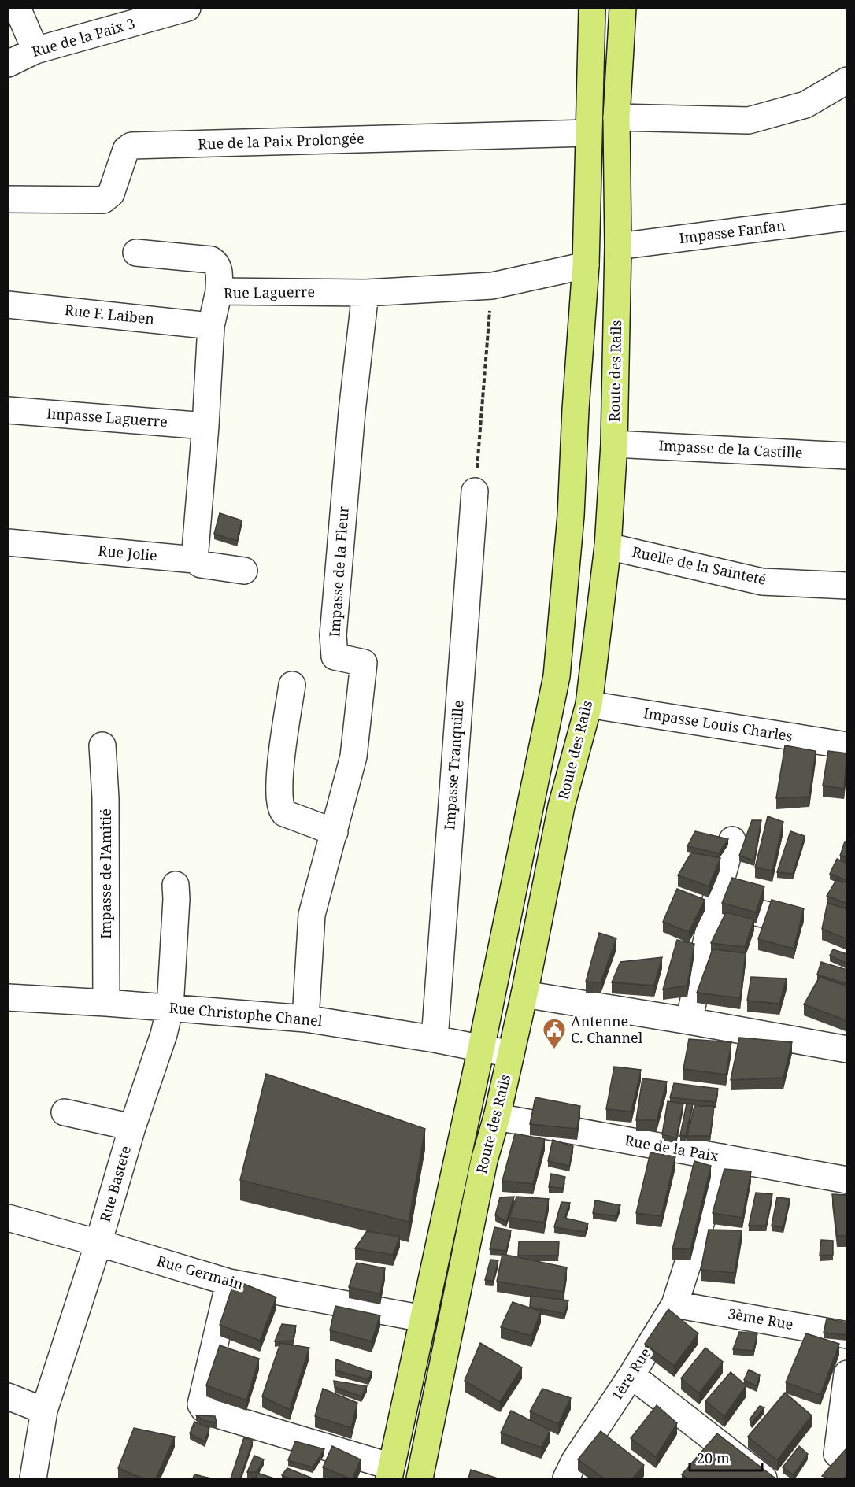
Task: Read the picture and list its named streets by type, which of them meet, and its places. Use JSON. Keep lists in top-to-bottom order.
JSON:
{
  "streets": {
    "main road": ["Route des Rails"],
    "street": [
      "Rue de la Paix 3",
      "Rue de la Paix Prolongée",
      "Impasse Fanfan",
      "Rue Laguerre",
      "Rue F. Laiben",
      "Impasse Laguerre",
      "Impasse de la Castille",
      "Rue Jolie",
      "Ruelle de la Sainteté",
      "Impasse de la Fleur",
      "Impasse Louis Charles",
      "Impasse Tranquille",
      "Impasse de l'Amitié",
      "Rue Christophe Chanel",
      "Rue de la Paix",
      "Rue Bastete",
      "Rue Germain",
      "3ème Rue",
      "1ère Rue"
    ]
  },
  "crossings": [
    ["Rue de la Paix Prolongée", "Route des Rails"],
    ["Impasse Fanfan", "Route des Rails"],
    ["Rue Laguerre", "Rue F. Laiben"],
    ["Rue Laguerre", "Route des Rails"],
    ["Rue Laguerre", "Impasse Laguerre"],
    ["Rue Laguerre", "Rue Jolie"],
    ["Rue Laguerre", "Impasse de la Fleur"],
    ["Route des Rails", "Impasse de la Castille"],
    ["Route des Rails", "Ruelle de la Sainteté"],
    ["Route des Rails", "Impasse Louis Charles"],
    ["Route des Rails", "Rue Christophe Chanel"],
    ["Route des Rails", "Rue de la Paix"],
    ["Route des Rails", "Rue Germain"],
    ["Impasse de la Fleur", "Rue Christophe Chanel"],
    ["Impasse Tranquille", "Rue Christophe Chanel"],
    ["Impasse de l'Amitié", "Rue Christophe Chanel"],
    ["Rue Christophe Chanel", "Rue Bastete"],
    ["Rue de la Paix", "1ère Rue"],
    ["Rue Bastete", "Rue Germain"],
    ["3ème Rue", "1ère Rue"]
  ],
  "places": {
    "public building": ["Antenne C. Channel"]
  },
  "scale_bar": "20 m"
}
